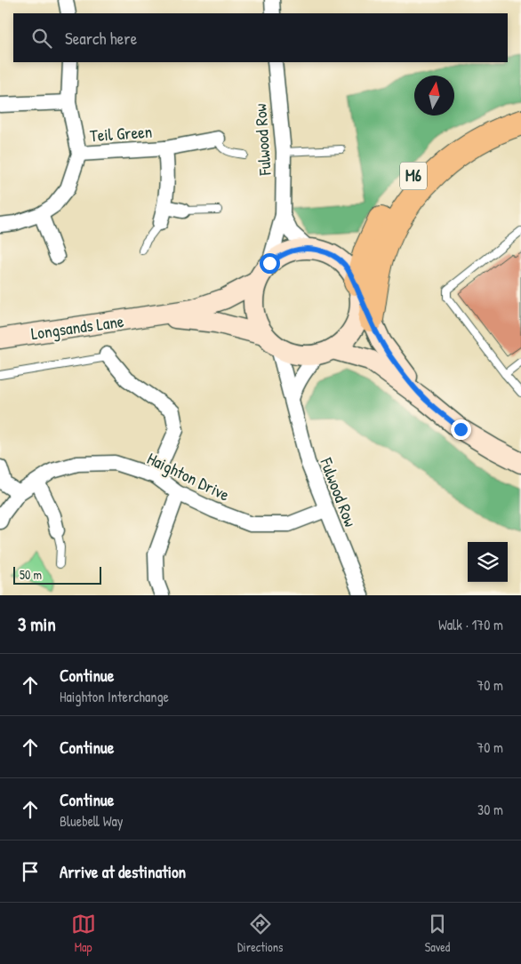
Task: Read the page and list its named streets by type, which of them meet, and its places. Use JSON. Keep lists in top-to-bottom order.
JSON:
{
  "streets": {
    "highway": ["M6"],
    "main road": ["Longsands Lane"],
    "street": ["Teil Green", "Fulwood Row", "Haighton Drive"]
  },
  "crossings": [
    ["Fulwood Row", "M6"],
    ["Fulwood Row", "Haighton Drive"]
  ],
  "scale_bar": "50 m",
  "north": "top",
  "page": {
    "search": "Search here",
    "scale": "50 m",
    "heading": ["3 min", "Walk · 170 m"],
    "list": [
      ["Continue", "Haighton Interchange", "70 m"],
      ["Continue", "70 m"],
      ["Continue", "Bluebell Way", "30 m"],
      "Arrive at destination"
    ],
    "nav": ["Map", "Directions", "Saved"]
  }
}
